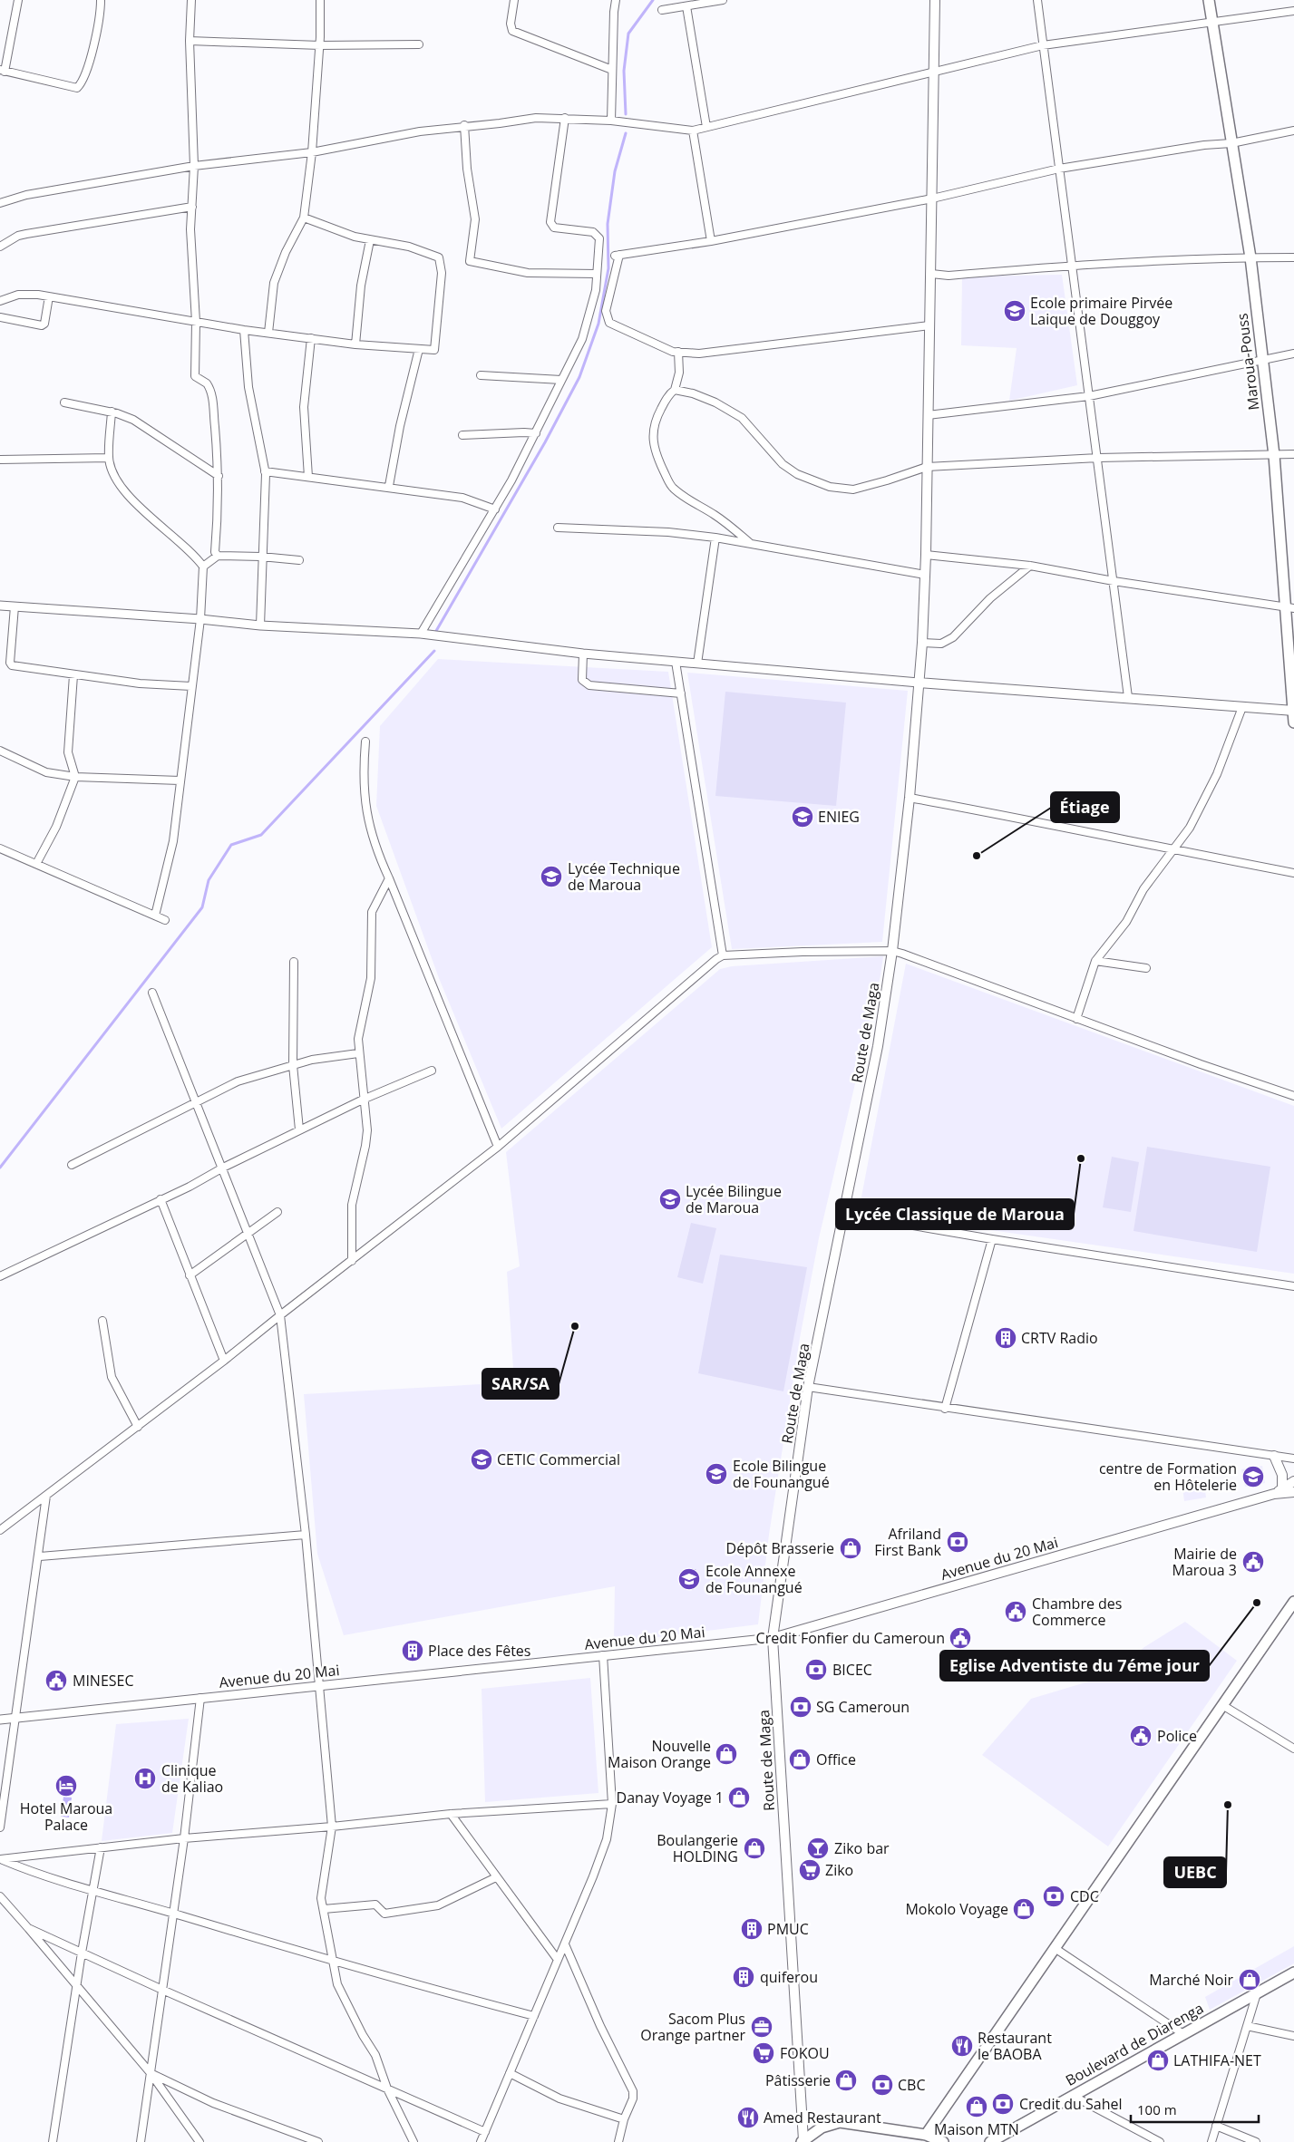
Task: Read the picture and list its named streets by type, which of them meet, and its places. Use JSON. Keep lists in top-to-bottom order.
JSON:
{
  "streets": {
    "main road": [
      "Maroua-Pouss",
      "Route de Maga",
      "Avenue du 20 Mai",
      "Boulevard de Diarenga"
    ]
  },
  "crossings": [
    ["Route de Maga", "Avenue du 20 Mai"]
  ],
  "places": {
    "school or university": [
      "Ecole primaire Pirvée Laique de Douggoy",
      "ENIEG",
      "Lycée Technique de Maroua",
      "Lycée Bilingue de Maroua",
      "CETIC Commercial",
      "Ecole Bilingue de Founangué",
      "centre de Formation en Hôtelerie",
      "Ecole Annexe de Founangué"
    ],
    "other": [
      "Étiage",
      "Lycée Classique de Maroua",
      "SAR/SA",
      "Eglise Adventiste du 7éme jour",
      "UEBC"
    ],
    "building": [
      "CRTV Radio",
      "Place des Fêtes",
      "PMUC",
      "quiferou"
    ],
    "bank": [
      "Afriland First Bank",
      "BICEC",
      "SG Cameroun",
      "CDC",
      "CBC",
      "Credit du Sahel"
    ],
    "shop": [
      "Dépôt Brasserie",
      "Nouvelle Maison Orange",
      "Office",
      "Danay Voyage 1",
      "Boulangerie HOLDING",
      "Mokolo Voyage",
      "Marché Noir",
      "LATHIFA-NET",
      "Pâtisserie",
      "Maison MTN"
    ],
    "public building": [
      "Mairie de Maroua 3",
      "Chambre des Commerce",
      "Credit Fonfier du Cameroun",
      "MINESEC",
      "Police"
    ],
    "hospital": ["Clinique de Kaliao"],
    "hotel": ["Hotel Maroua Palace"],
    "bar": ["Ziko bar"],
    "supermarket": ["Ziko", "FOKOU"],
    "office": ["Sacom Plus Orange partner"],
    "restaurant": ["Restaurant le BAOBA", "Amed Restaurant"]
  },
  "scale_bar": "100 m"
}
